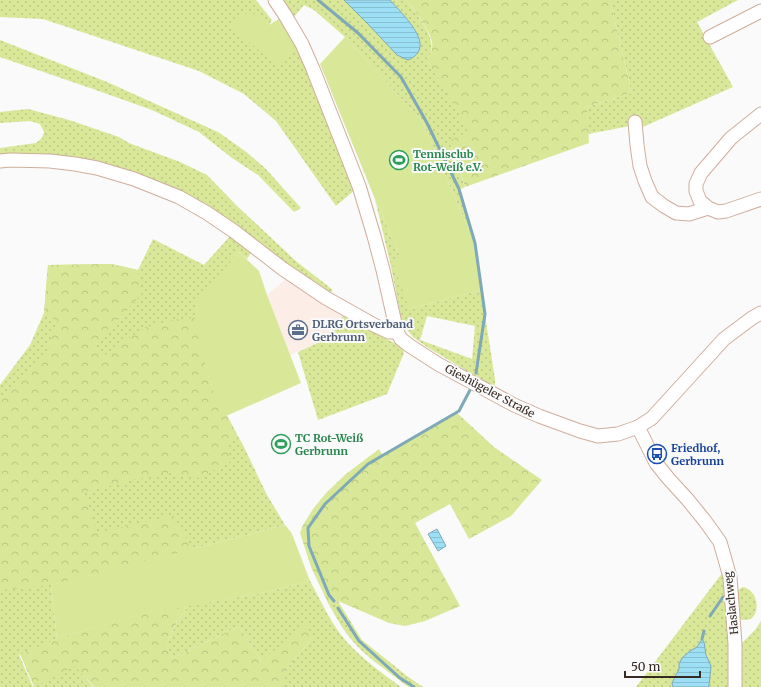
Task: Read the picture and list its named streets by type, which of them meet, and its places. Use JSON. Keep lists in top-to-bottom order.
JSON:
{
  "streets": {
    "street": ["Gieshügeler Straße", "Haslachweg"]
  },
  "crossings": [
    ["Gieshügeler Straße", "Haslachweg"]
  ],
  "places": {
    "sports": ["Tennisclub Rot-Weiß e.V.", "TC Rot-Weiß Gerbrunn"],
    "office": ["DLRG Ortsverband Gerbrunn"],
    "bus stop": ["Friedhof, Gerbrunn"]
  },
  "scale_bar": "50 m"
}
